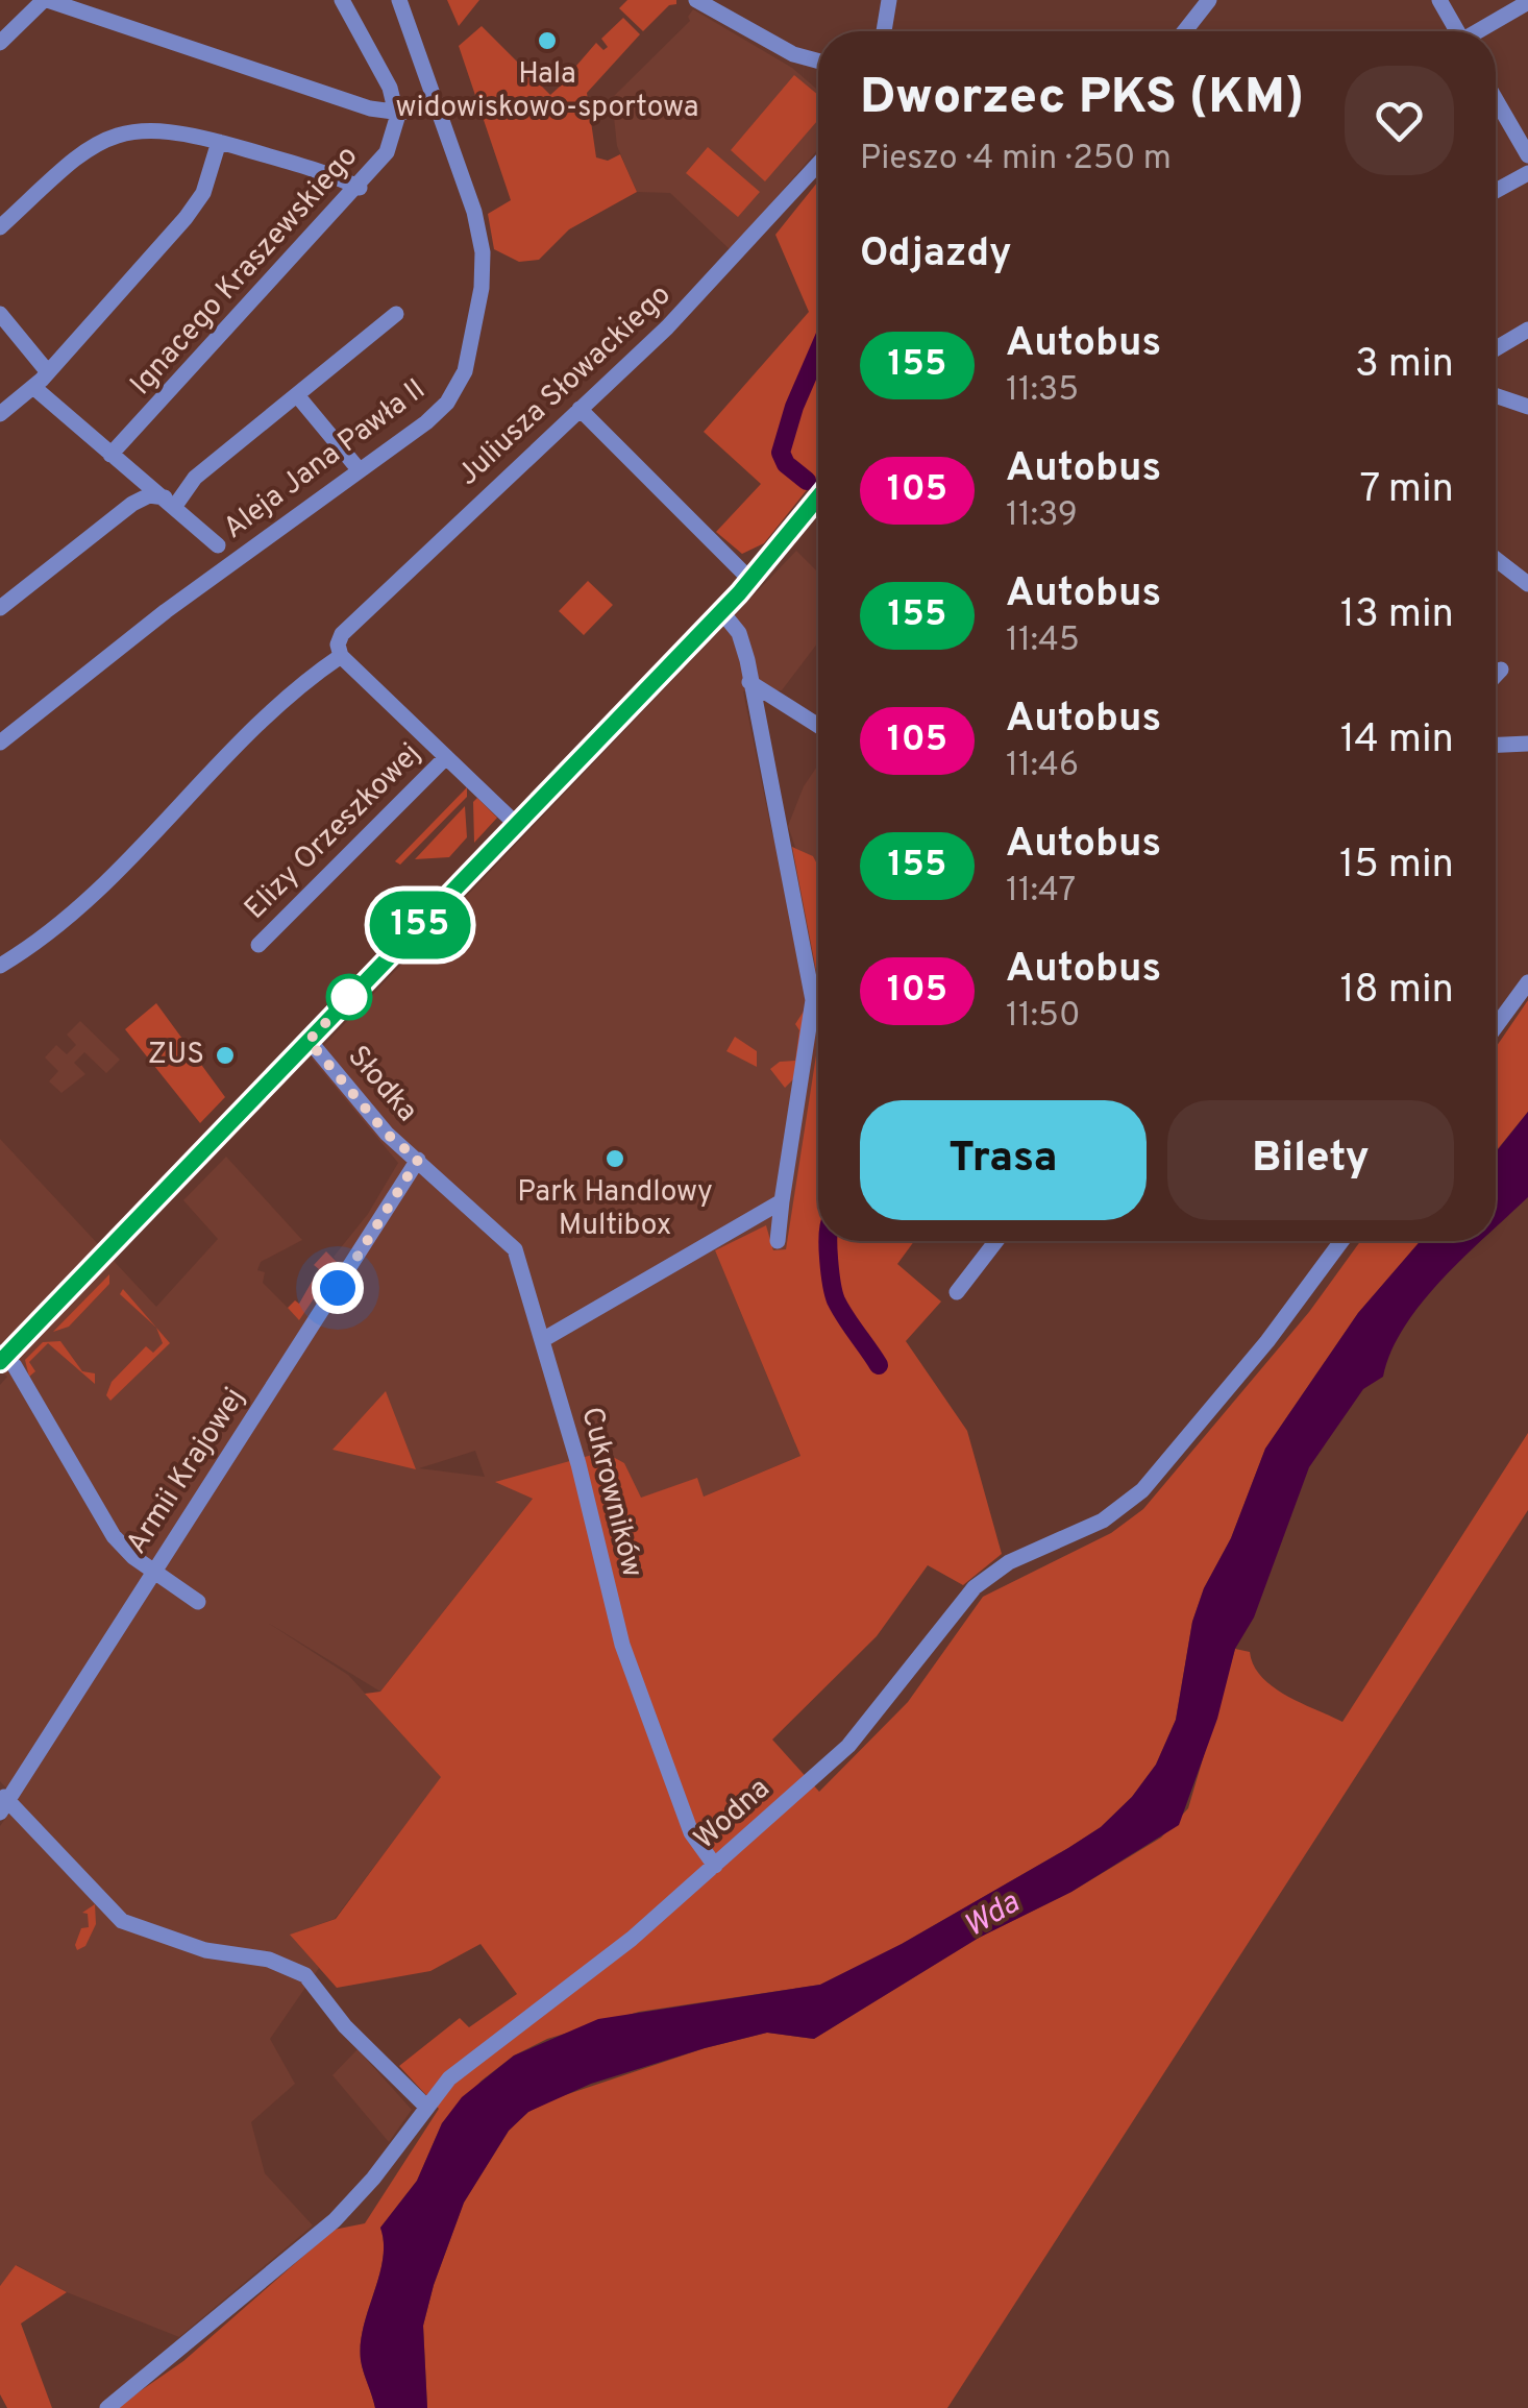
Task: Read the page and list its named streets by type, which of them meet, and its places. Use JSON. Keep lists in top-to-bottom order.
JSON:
{
  "streets": {
    "street": [
      "Ignacego Kraszewskiego",
      "Juliusza Słowackiego",
      "Aleja Jana Pawła II",
      "Elizy Orzeszkowej",
      "Słodka",
      "Armii Krajowej",
      "Cukrowników",
      "Wodna"
    ]
  },
  "crossings": [
    ["Słodka", "Armii Krajowej"],
    ["Słodka", "Cukrowników"],
    ["Armii Krajowej", "Cukrowników"],
    ["Cukrowników", "Wodna"]
  ],
  "water": ["Wda"],
  "places": ["Hala widowiskowo-sportowa", "ZUS", "Park Handlowy Multibox"],
  "lines": ["bus line 155"],
  "page": {
    "on_map": "155",
    "heading": [
      ["Dworzec PKS (KM)", "Pieszo · 4 min · 250 m"],
      "Odjazdy"
    ],
    "list": [
      {
        "mark": "155",
        "name": "Autobus",
        "note": "11:35",
        "value": "3 min"
      },
      {
        "mark": "105",
        "name": "Autobus",
        "note": "11:39",
        "value": "7 min"
      },
      {
        "mark": "155",
        "name": "Autobus",
        "note": "11:45",
        "value": "13 min"
      },
      {
        "mark": "105",
        "name": "Autobus",
        "note": "11:46",
        "value": "14 min"
      },
      {
        "mark": "155",
        "name": "Autobus",
        "note": "11:47",
        "value": "15 min"
      },
      {
        "mark": "105",
        "name": "Autobus",
        "note": "11:50",
        "value": "18 min"
      }
    ],
    "buttons": ["Trasa", "Bilety"]
  }
}
